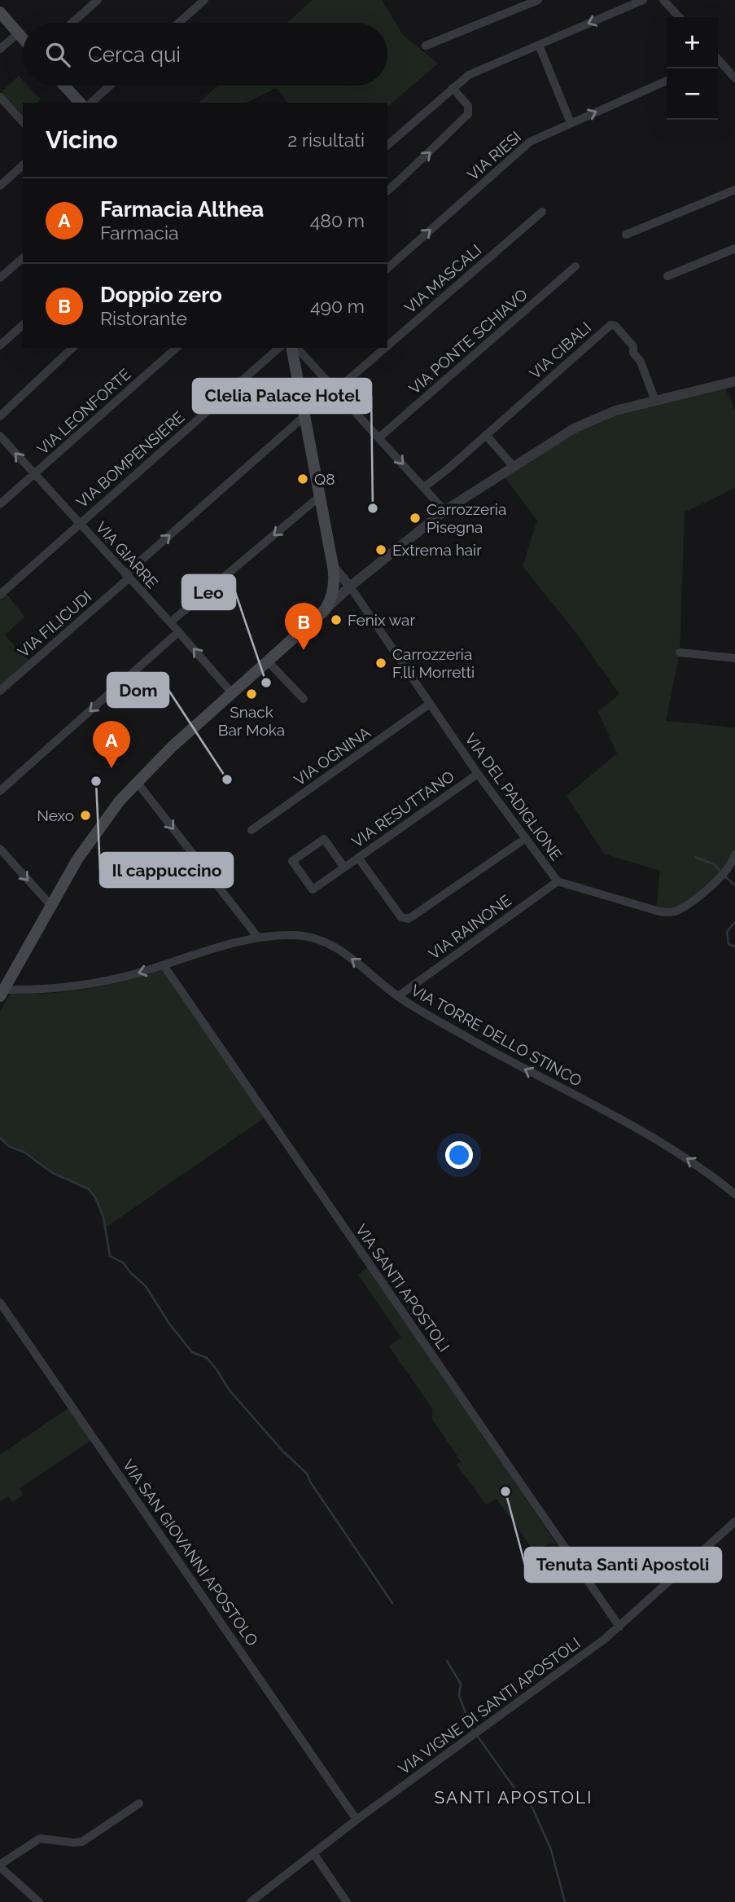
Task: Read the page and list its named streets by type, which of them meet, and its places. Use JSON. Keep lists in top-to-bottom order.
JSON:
{
  "streets": {
    "street": [
      "VIA RIESI",
      "VIA MASCALI",
      "VIA PONTE SCHIAVO",
      "VIA CIBALI",
      "VIA LEONFORTE",
      "VIA BOMPENSIERE",
      "VIA GIARRE",
      "VIA FILICUDI",
      "VIA OGNINA",
      "VIA DEL PADIGLIONE",
      "VIA RESUTTANO",
      "VIA RAINONE",
      "VIA TORRE DELLO STINCO",
      "VIA SANTI APOSTOLI",
      "VIA SAN GIOVANNI APOSTOLO",
      "VIA VIGNE DI SANTI APOSTOLI"
    ]
  },
  "crossings": [
    ["VIA LEONFORTE", "VIA GIARRE"],
    ["VIA BOMPENSIERE", "VIA GIARRE"],
    ["VIA GIARRE", "VIA FILICUDI"],
    ["VIA OGNINA", "VIA DEL PADIGLIONE"],
    ["VIA DEL PADIGLIONE", "VIA RESUTTANO"],
    ["VIA DEL PADIGLIONE", "VIA RAINONE"],
    ["VIA RAINONE", "VIA TORRE DELLO STINCO"],
    ["VIA TORRE DELLO STINCO", "VIA SANTI APOSTOLI"],
    ["VIA SANTI APOSTOLI", "VIA VIGNE DI SANTI APOSTOLI"],
    ["VIA SAN GIOVANNI APOSTOLO", "VIA VIGNE DI SANTI APOSTOLI"]
  ],
  "one_way": ["VIA RIESI", "VIA GIARRE", "VIA TORRE DELLO STINCO"],
  "districts": ["SANTI APOSTOLI"],
  "places": [
    "Q8",
    "Clelia Palace Hotel",
    "Carrozzeria Pisegna",
    "Extrema hair",
    "Fenix war",
    "Carrozzeria F.lli Morretti",
    "Leo",
    "Snack Bar Moka",
    "Dom",
    "Il cappuccino",
    "Nexo",
    "Tenuta Santi Apostoli"
  ],
  "page": {
    "map_buttons": ["+", "−"],
    "search": "Cerca qui",
    "heading": ["Vicino", "2 risultati"],
    "list": [
      {
        "mark": "A",
        "name": "Farmacia Althea",
        "note": "Farmacia",
        "value": "480 m"
      },
      {
        "mark": "B",
        "name": "Doppio zero",
        "note": "Ristorante",
        "value": "490 m"
      }
    ],
    "pins": ["B", "A"]
  }
}
